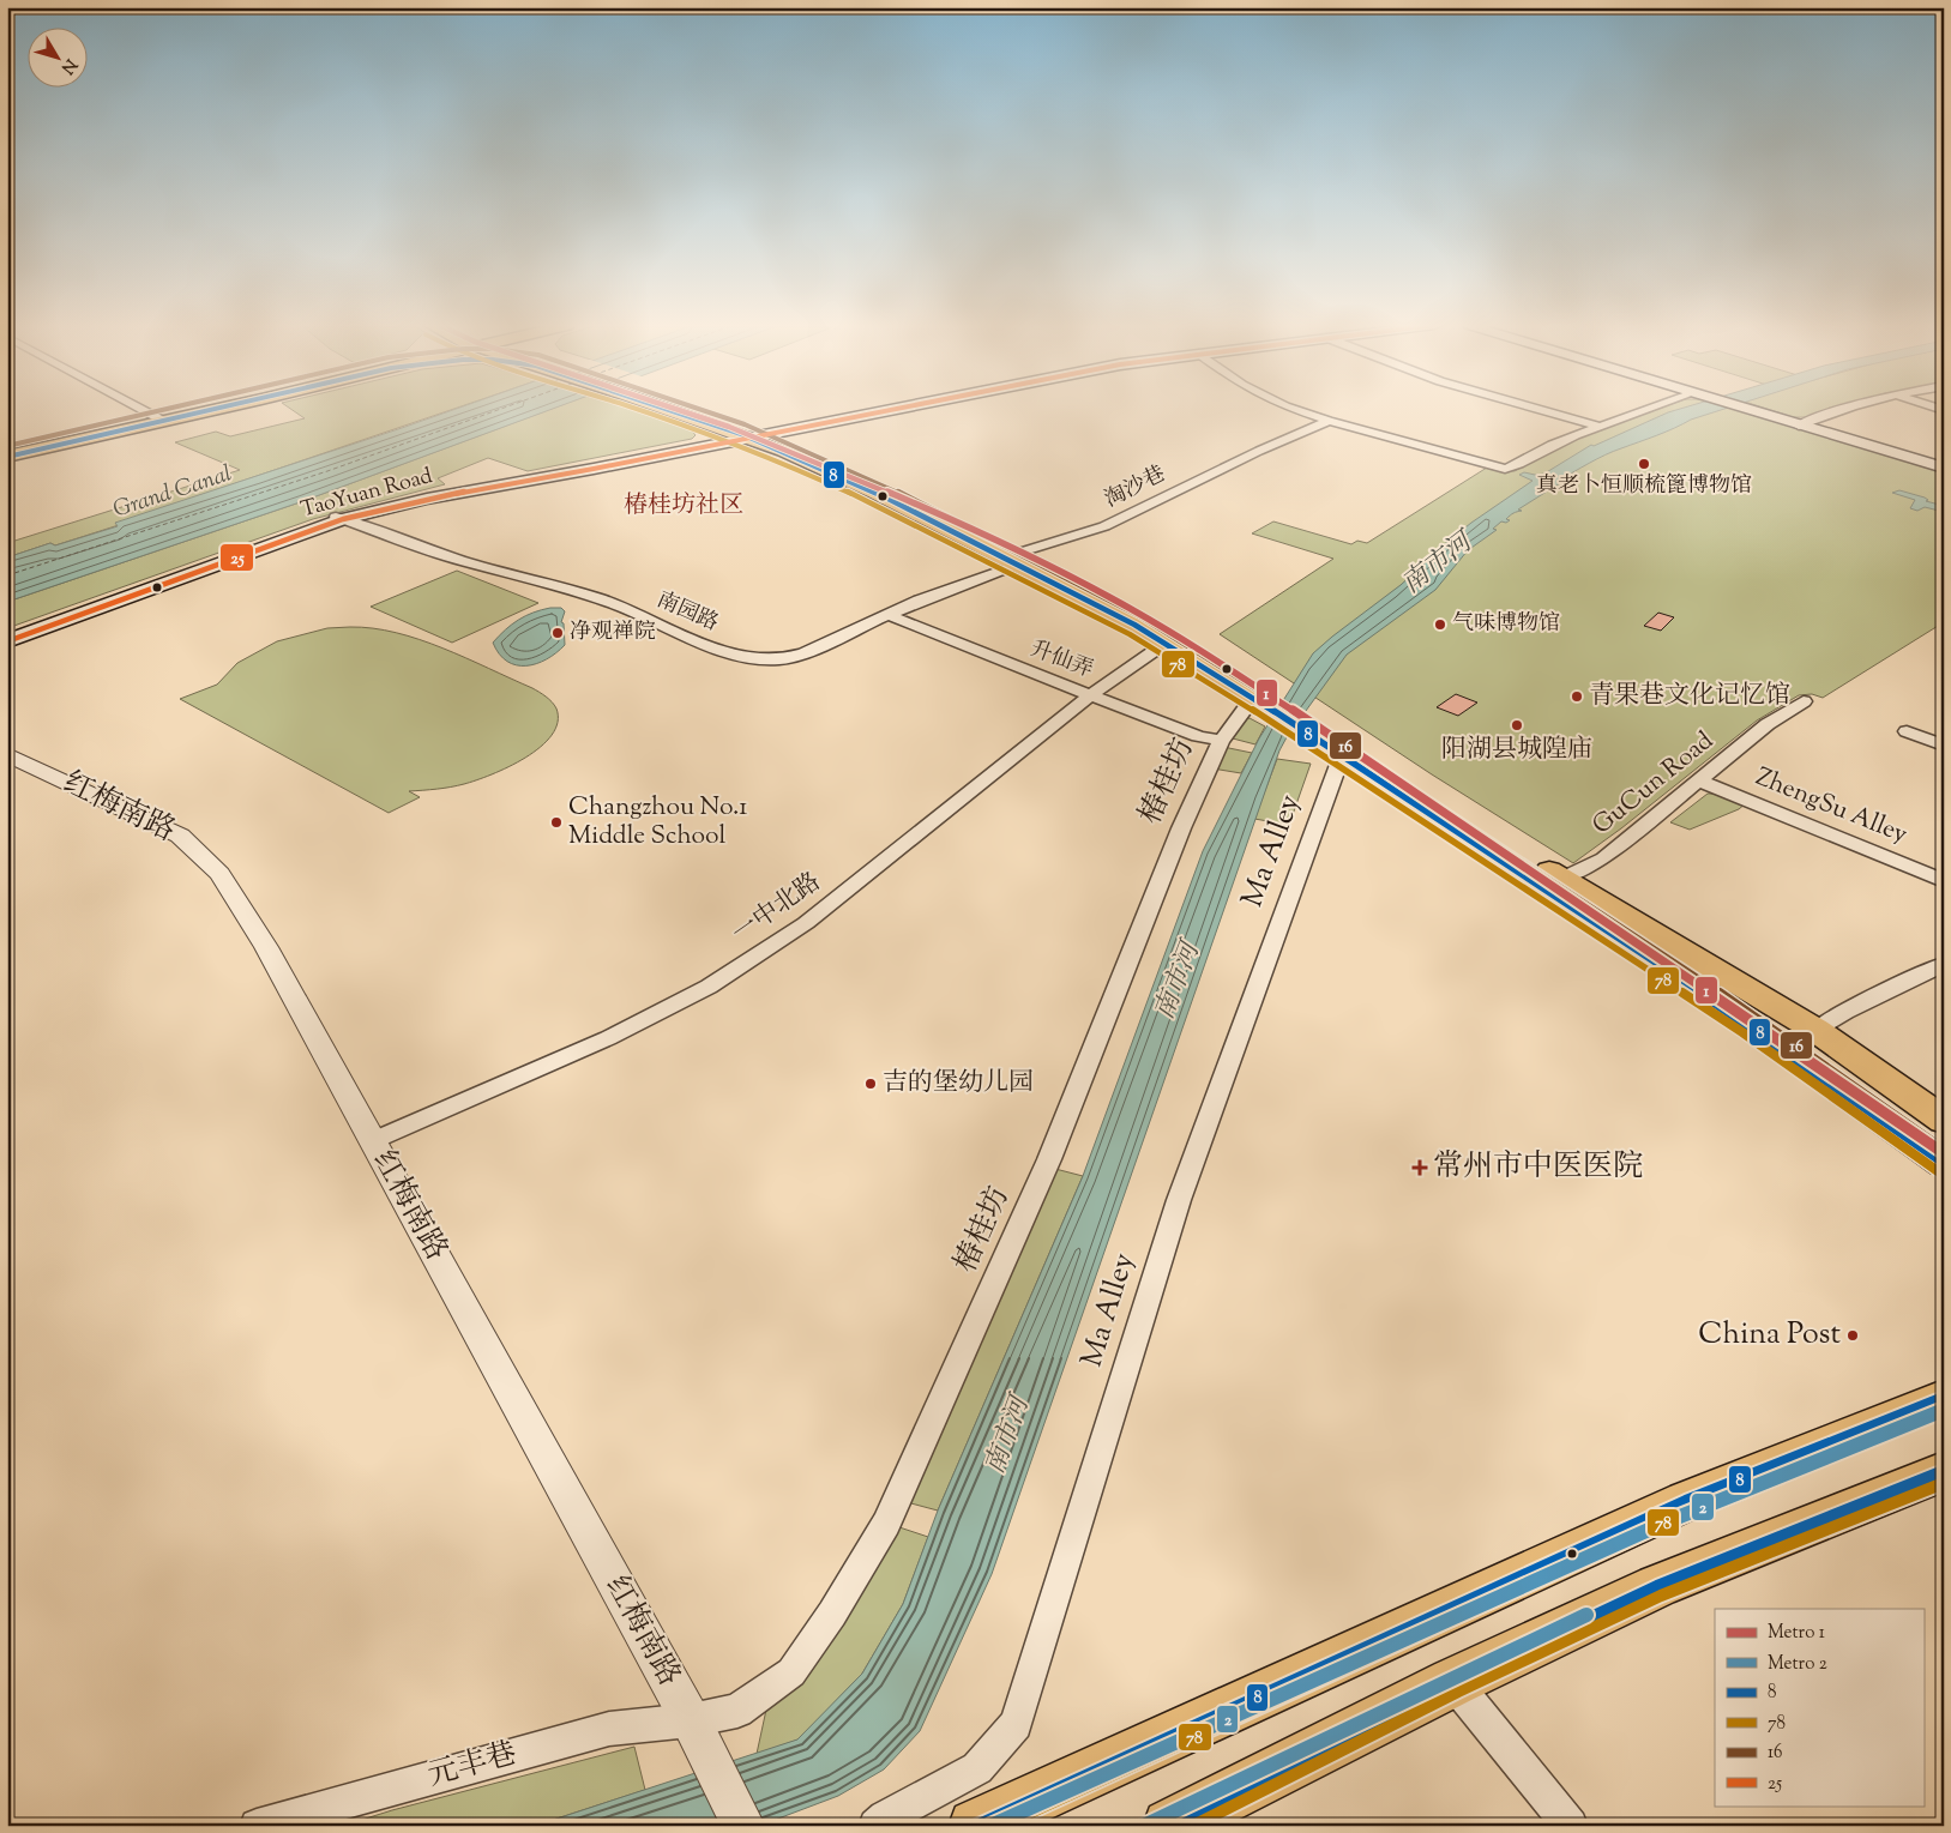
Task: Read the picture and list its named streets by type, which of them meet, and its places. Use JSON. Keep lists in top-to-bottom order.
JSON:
{
  "streets": {
    "main road": ["TaoYuan Road"],
    "street": [
      "淘沙巷",
      "南园路",
      "升仙弄",
      "椿桂坊",
      "GuCun Road",
      "ZhengSu Alley",
      "红梅南路",
      "Ma Alley",
      "一中北路",
      "元丰巷"
    ]
  },
  "crossings": [
    ["淘沙巷", "南园路"],
    ["TaoYuan Road", "南园路"],
    ["南园路", "升仙弄"],
    ["升仙弄", "椿桂坊"],
    ["升仙弄", "一中北路"],
    ["椿桂坊", "红梅南路"],
    ["椿桂坊", "元丰巷"],
    ["GuCun Road", "ZhengSu Alley"],
    ["红梅南路", "一中北路"],
    ["红梅南路", "元丰巷"]
  ],
  "districts": ["椿桂坊社区"],
  "water": ["Grand Canal", "南市河"],
  "places": {
    "other": [
      "真老卜恒顺梳篦博物馆",
      "气味博物馆",
      "净观禅院",
      "青果巷文化记忆馆",
      "阳湖县城隍庙",
      "Changzhou No.1 Middle School",
      "吉的堡幼儿园",
      "China Post"
    ],
    "health": ["常州市中医医院"]
  },
  "lines": [
    "metro line 1",
    "transit line 8",
    "transit line 78",
    "transit line 16",
    "transit line 25",
    "metro line 2"
  ],
  "legend": [
    "Metro 1",
    "Metro 2",
    "8",
    "78",
    "16",
    "25"
  ],
  "north": "bottom right"
}
